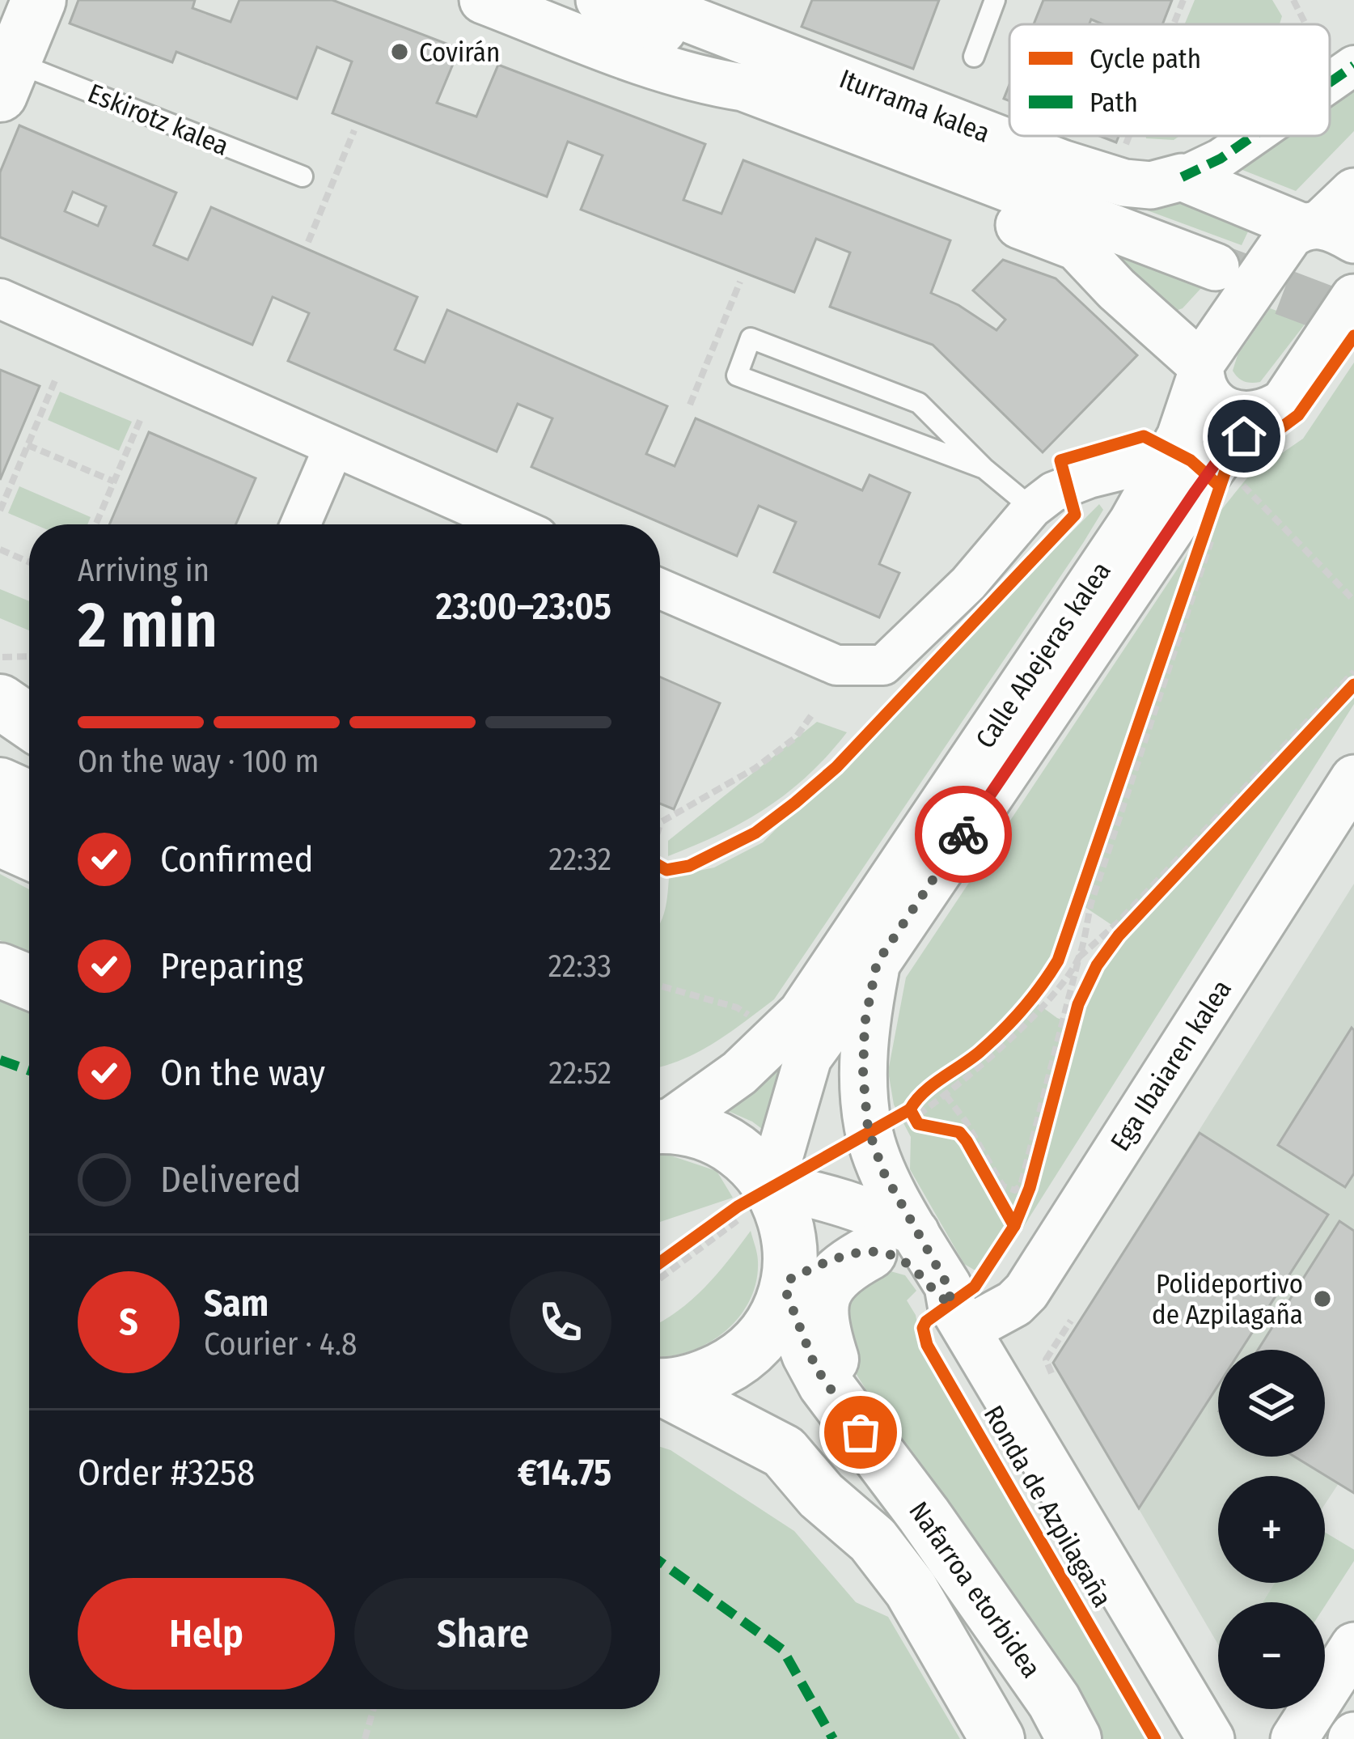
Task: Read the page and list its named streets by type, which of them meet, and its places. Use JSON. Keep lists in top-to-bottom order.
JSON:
{
  "streets": {
    "main road": ["Eskirotz kalea", "Nafarroa etorbidea"],
    "street": [
      "Iturrama kalea",
      "Calle Abejeras kalea",
      "Ega Ibaiaren kalea",
      "Ronda de Azpilagaña"
    ]
  },
  "crossings": [
    ["Iturrama kalea", "Calle Abejeras kalea"],
    ["Calle Abejeras kalea", "Ronda de Azpilagaña"],
    ["Ega Ibaiaren kalea", "Ronda de Azpilagaña"]
  ],
  "places": ["Covirán", "Polideportivo de Azpilagaña"],
  "legend": ["Cycle path", "Path"],
  "page": {
    "heading": ["2 min", "Arriving in", "23:00–23:05"],
    "panel": [
      "Sam",
      "Courier · 4.8",
      "Order #3258",
      "€14.75"
    ],
    "bar": "On the way · 100 m",
    "list": [
      ["Confirmed", "22:32"],
      ["Preparing", "22:33"],
      ["On the way", "22:52"],
      "Delivered"
    ],
    "round": "S",
    "map_buttons": ["+", "−"],
    "buttons": ["Help", "Share"]
  }
}
